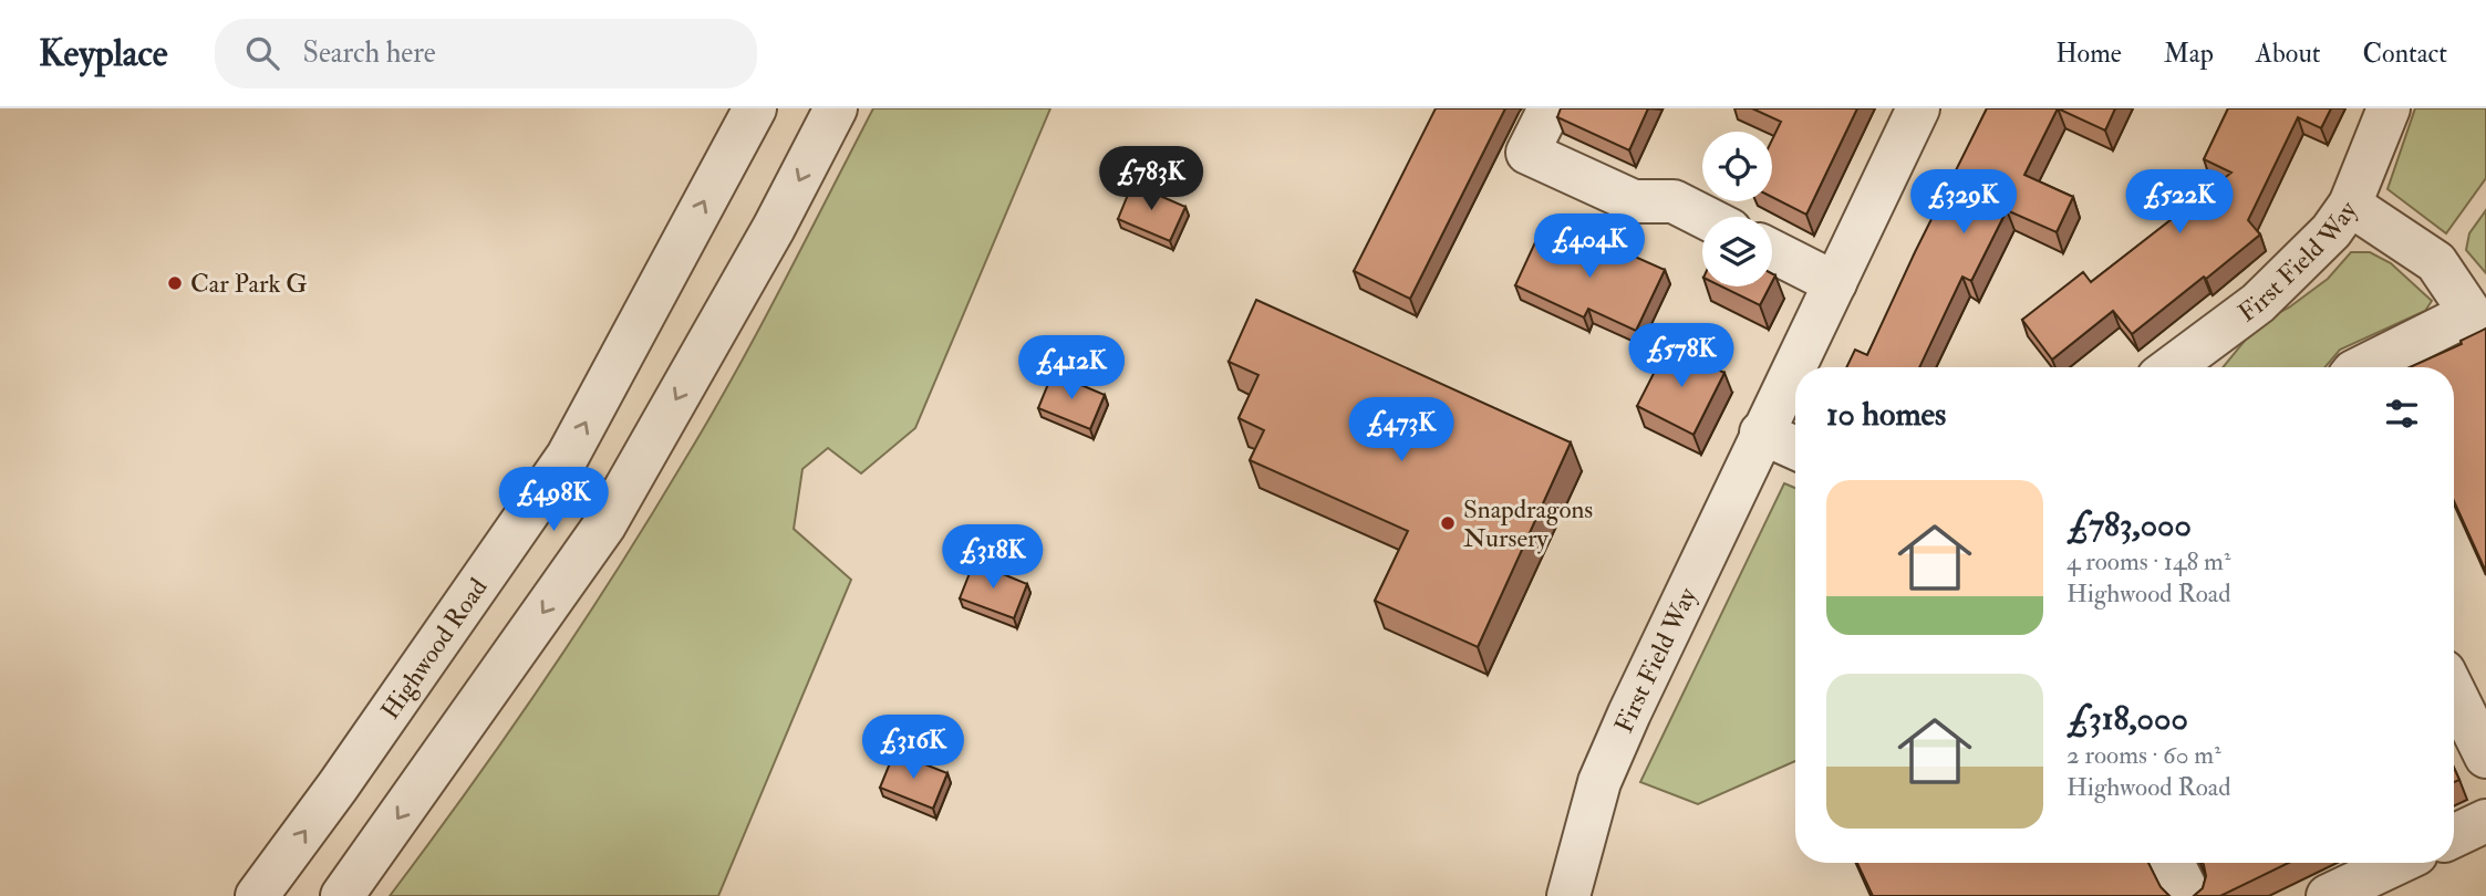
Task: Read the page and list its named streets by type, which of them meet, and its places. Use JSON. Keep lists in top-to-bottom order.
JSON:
{
  "streets": {
    "street": ["First Field Way", "Highwood Road"]
  },
  "places": ["Car Park G", "Snapdragons Nursery"],
  "page": {
    "header": "Keyplace",
    "search": "Search here",
    "nav": [
      "Home",
      "Map",
      "About",
      "Contact"
    ],
    "price": [
      "£783K",
      "£329K",
      "£522K",
      "£404K",
      "£578K",
      "£412K",
      "£473K",
      "£498K",
      "£318K",
      "£316K"
    ],
    "heading": "10 homes",
    "list": [
      {
        "name": "£783,000",
        "note": "4 rooms · 148 m² · Highwood Road"
      },
      {
        "name": "£318,000",
        "note": "2 rooms · 60 m² · Highwood Road"
      }
    ]
  }
}
